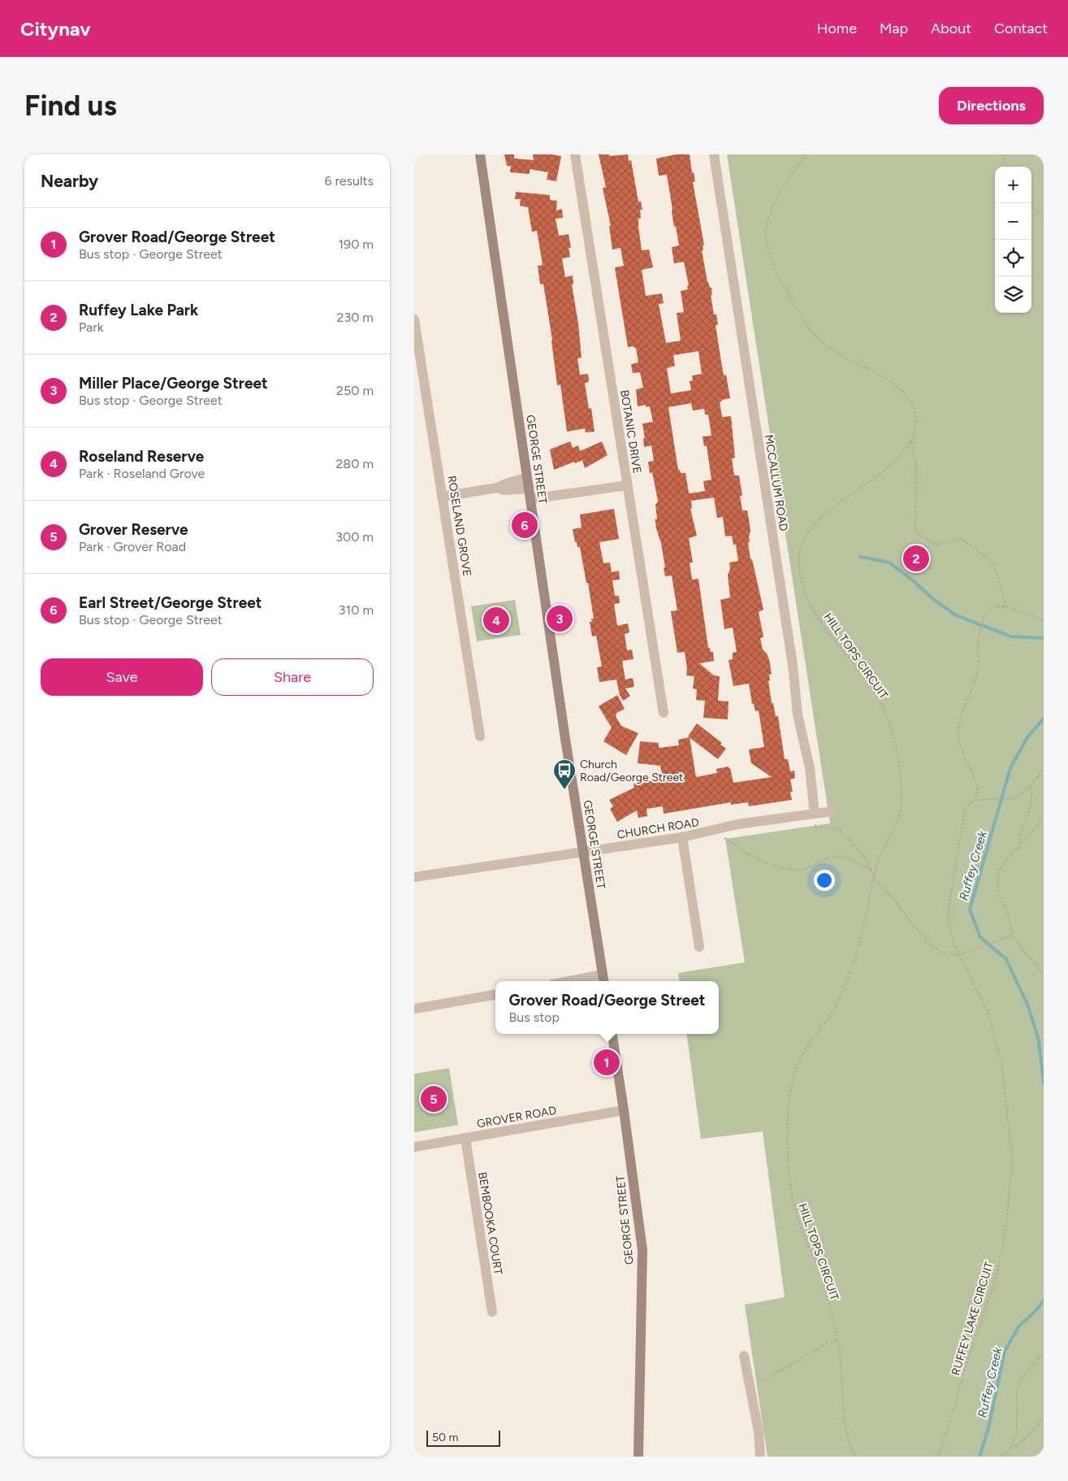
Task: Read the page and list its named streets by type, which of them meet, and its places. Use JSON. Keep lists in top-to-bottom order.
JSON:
{
  "streets": {
    "main road": ["GEORGE STREET"],
    "street": [
      "BOTANIC DRIVE",
      "MCCALLUM ROAD",
      "ROSELAND GROVE",
      "CHURCH ROAD",
      "GROVER ROAD",
      "BEMBOOKA COURT"
    ],
    "path": ["HILL TOPS CIRCUIT", "RUFFEY LAKE CIRCUIT"]
  },
  "crossings": [
    ["GEORGE STREET", "CHURCH ROAD"],
    ["GEORGE STREET", "GROVER ROAD"],
    ["MCCALLUM ROAD", "CHURCH ROAD"],
    ["GROVER ROAD", "BEMBOOKA COURT"]
  ],
  "water": ["Ruffey Creek"],
  "places": {
    "bus stop": ["Church Road/George Street"]
  },
  "scale_bar": "50 m",
  "page": {
    "header": "Citynav",
    "nav": [
      "Home",
      "Map",
      "About",
      "Contact"
    ],
    "buttons": [
      "Directions",
      ["Save", "Share"]
    ],
    "title": "Find us",
    "heading": ["Nearby", "6 results"],
    "map_buttons": ["+", "−"],
    "list": [
      {
        "mark": "1",
        "name": "Grover Road/George Street",
        "note": "Bus stop · George Street",
        "value": "190 m"
      },
      {
        "mark": "2",
        "name": "Ruffey Lake Park",
        "note": "Park",
        "value": "230 m"
      },
      {
        "mark": "3",
        "name": "Miller Place/George Street",
        "note": "Bus stop · George Street",
        "value": "250 m"
      },
      {
        "mark": "4",
        "name": "Roseland Reserve",
        "note": "Park · Roseland Grove",
        "value": "280 m"
      },
      {
        "mark": "5",
        "name": "Grover Reserve",
        "note": "Park · Grover Road",
        "value": "300 m"
      },
      {
        "mark": "6",
        "name": "Earl Street/George Street",
        "note": "Bus stop · George Street",
        "value": "310 m"
      }
    ],
    "pins": [
      "6",
      "2",
      "3",
      "4",
      "1",
      "5"
    ],
    "popup": ["Grover Road/George Street", "Bus stop"],
    "scale": "50 m"
  }
}
